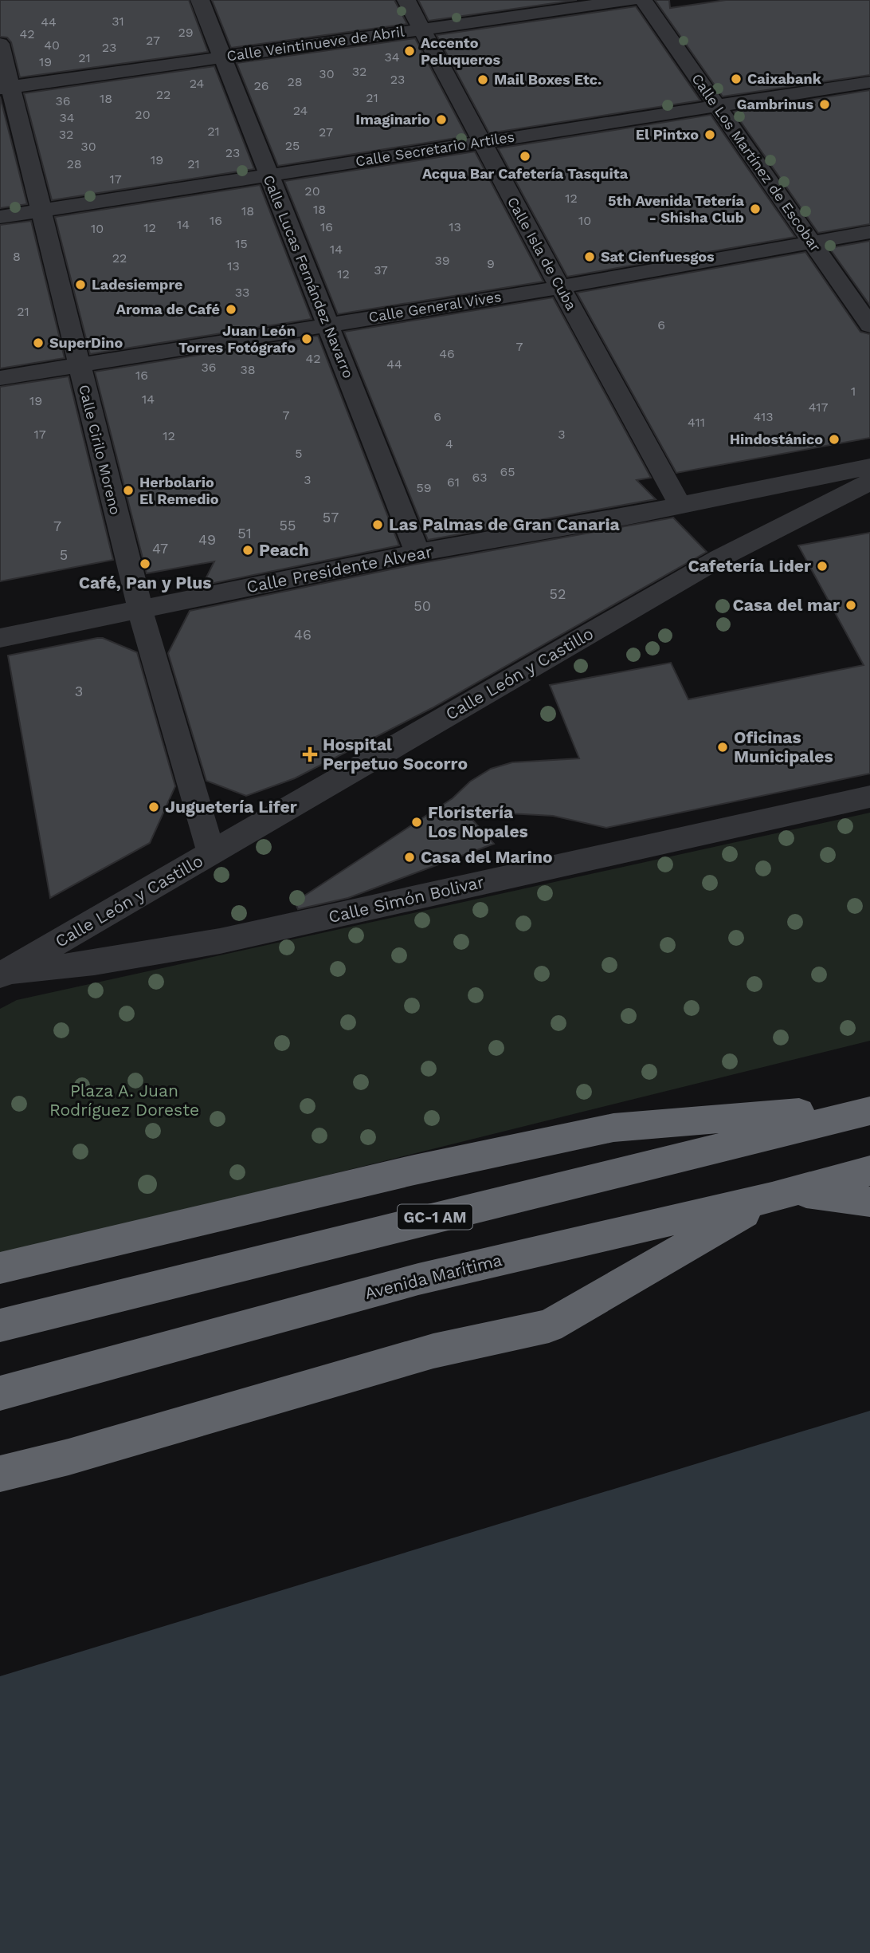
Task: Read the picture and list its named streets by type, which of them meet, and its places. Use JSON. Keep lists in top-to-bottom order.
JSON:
{
  "streets": {
    "highway": ["GC-1 AM", "Avenida Marítima"],
    "street": [
      "Calle Veintinueve de Abril",
      "Calle Secretario Artiles",
      "Calle Los Martínez de Escobar",
      "Calle Isla de Cuba",
      "Calle Lucas Fernández Navarro",
      "Calle General Vives",
      "Calle Cirilo Moreno",
      "Calle Presidente Alvear",
      "Calle León y Castillo",
      "Calle Simón Bolivar"
    ]
  },
  "crossings": [
    ["Calle Veintinueve de Abril", "Calle Isla de Cuba"],
    ["Calle Veintinueve de Abril", "Calle Lucas Fernández Navarro"],
    ["Calle Veintinueve de Abril", "Calle Cirilo Moreno"],
    ["Calle Secretario Artiles", "Calle Los Martínez de Escobar"],
    ["Calle Secretario Artiles", "Calle Isla de Cuba"],
    ["Calle Secretario Artiles", "Calle Lucas Fernández Navarro"],
    ["Calle Secretario Artiles", "Calle Cirilo Moreno"],
    ["Calle Los Martínez de Escobar", "Calle General Vives"],
    ["Calle Isla de Cuba", "Calle General Vives"],
    ["Calle Isla de Cuba", "Calle Presidente Alvear"],
    ["Calle Lucas Fernández Navarro", "Calle General Vives"],
    ["Calle Lucas Fernández Navarro", "Calle Presidente Alvear"],
    ["Calle General Vives", "Calle Cirilo Moreno"],
    ["Calle Cirilo Moreno", "Calle Presidente Alvear"],
    ["Calle Cirilo Moreno", "Calle León y Castillo"],
    ["Calle León y Castillo", "Calle Simón Bolivar"]
  ],
  "parks": ["Plaza A. Juan Rodríguez Doreste"],
  "places": {
    "other": [
      "Accento Peluqueros",
      "Caixabank",
      "Mail Boxes Etc.",
      "Gambrinus",
      "Imaginario",
      "El Pintxo",
      "Acqua Bar Cafetería Tasquita",
      "5th Avenida Tetería - Shisha Club",
      "Sat Cienfuesgos",
      "Ladesiempre",
      "Aroma de Café",
      "Juan León Torres Fotógrafo",
      "SuperDino",
      "Hindostánico",
      "Herbolario El Remedio",
      "Las Palmas de Gran Canaria",
      "Peach",
      "Café, Pan y Plus",
      "Cafetería Lider",
      "Casa del mar",
      "Oficinas Municipales",
      "Juguetería Lifer",
      "Floristería Los Nopales",
      "Casa del Marino"
    ],
    "health": ["Hospital Perpetuo Socorro"]
  },
  "house_numbers": [
    "31",
    "44",
    "29",
    "42",
    "27",
    "40",
    "23",
    "34",
    "21",
    "19",
    "32",
    "30",
    "23",
    "28",
    "24",
    "26",
    "22",
    "21",
    "18",
    "36",
    "24",
    "20",
    "34",
    "21",
    "27",
    "32",
    "25",
    "30",
    "23",
    "19",
    "28",
    "21",
    "17",
    "20",
    "12",
    "18",
    "18",
    "16",
    "10",
    "14",
    "16",
    "13",
    "12",
    "10",
    "15",
    "14",
    "8",
    "22",
    "39",
    "9",
    "13",
    "37",
    "12",
    "33",
    "21",
    "6",
    "7",
    "46",
    "42",
    "44",
    "36",
    "38",
    "16",
    "1",
    "14",
    "19",
    "417",
    "7",
    "6",
    "413",
    "411",
    "17",
    "3",
    "12",
    "4",
    "5",
    "65",
    "63",
    "3",
    "61",
    "59",
    "57",
    "55",
    "7",
    "51",
    "49",
    "47",
    "5",
    "52",
    "50",
    "46",
    "3"
  ]
}
